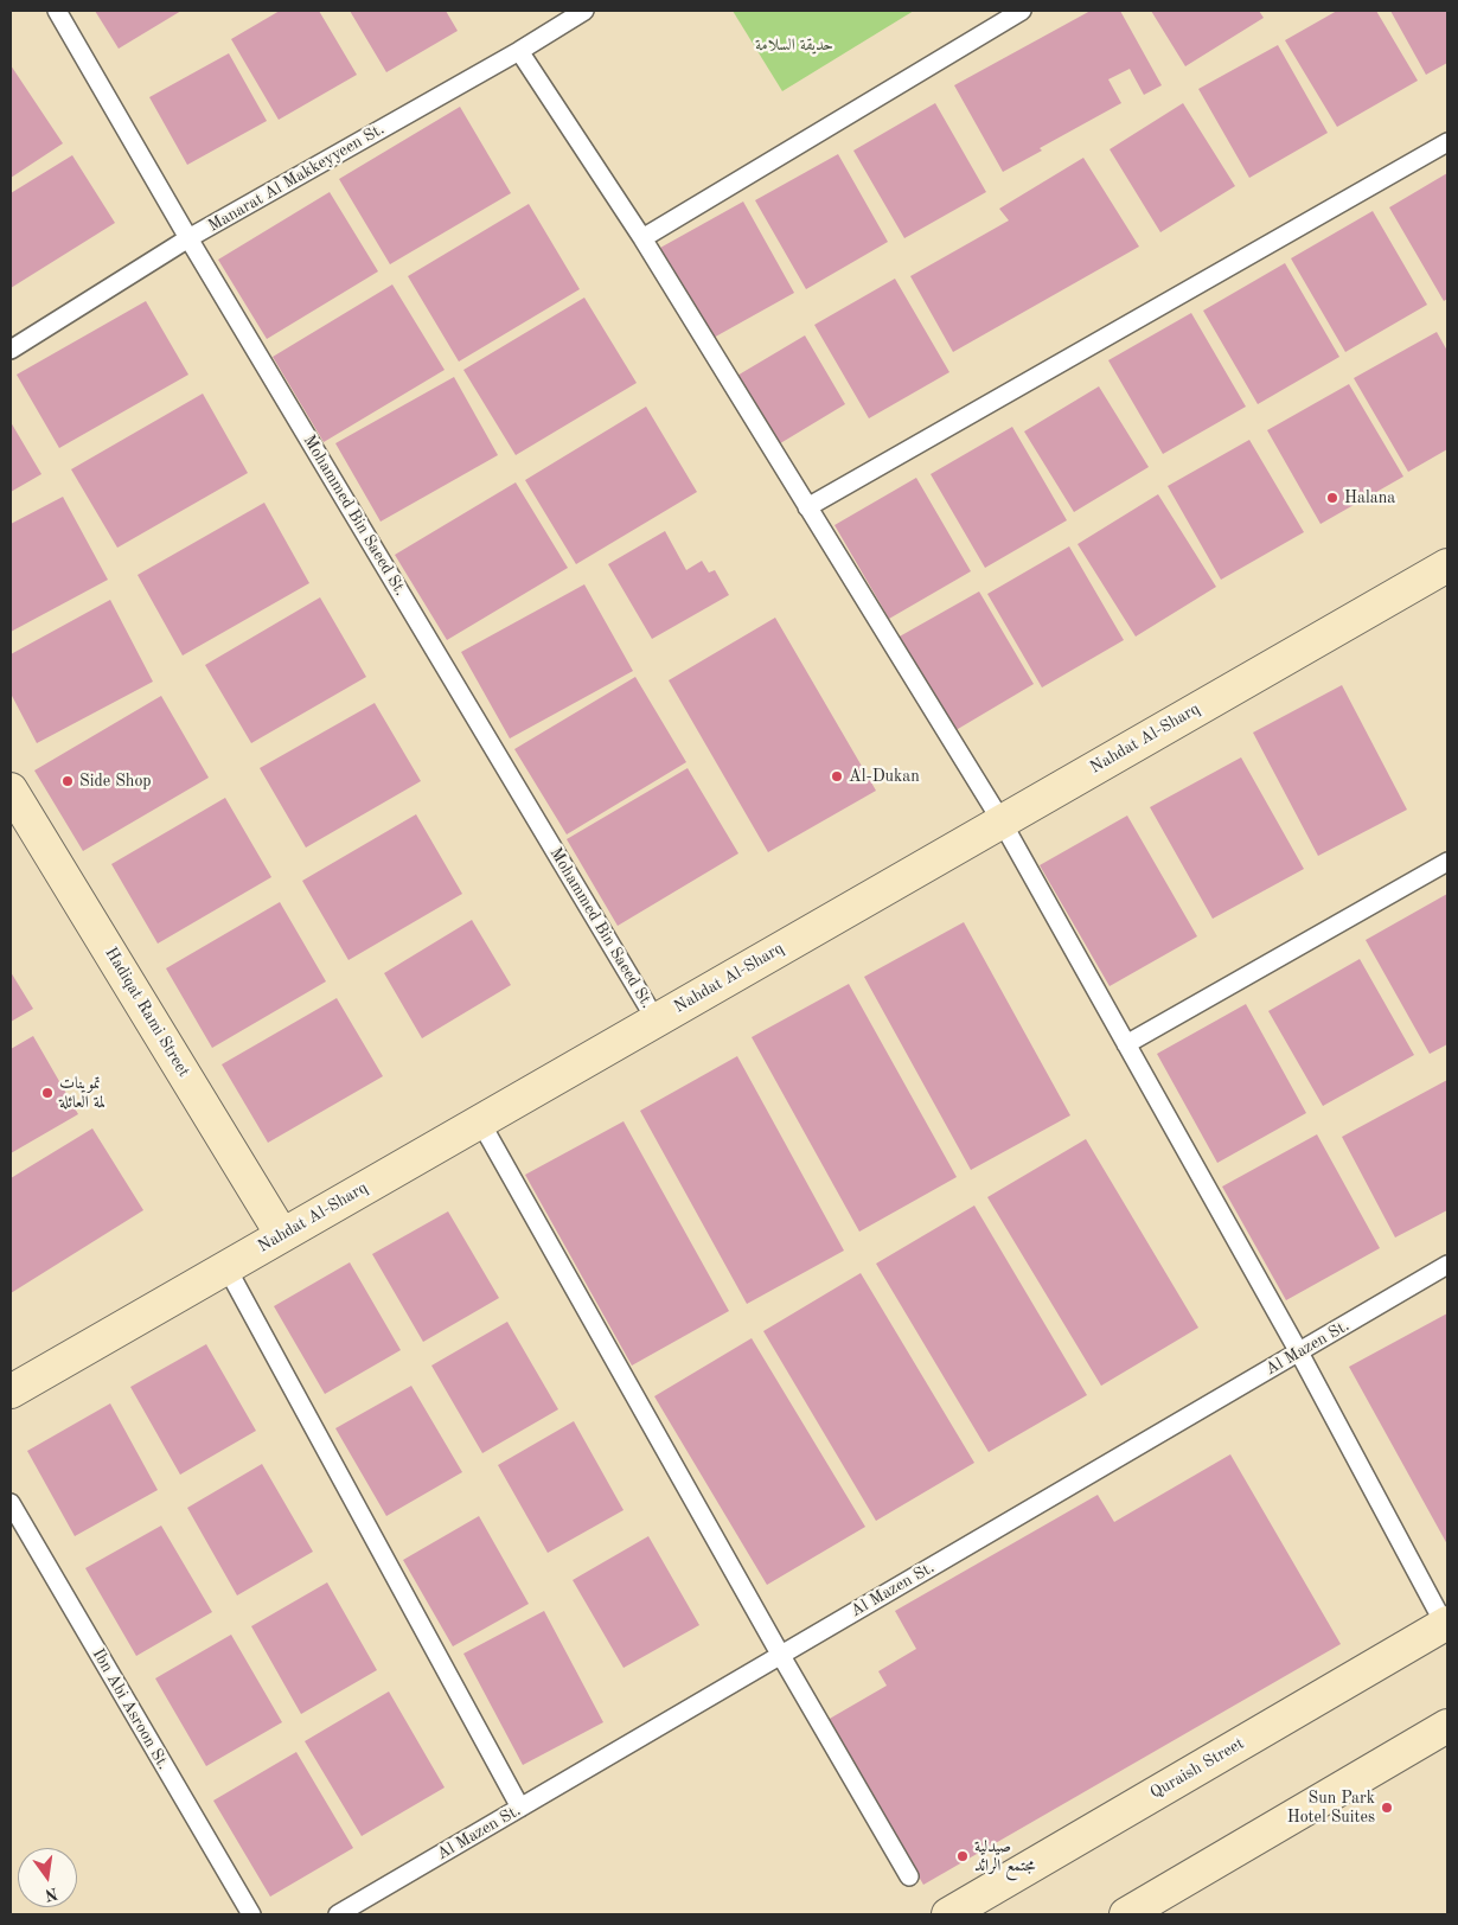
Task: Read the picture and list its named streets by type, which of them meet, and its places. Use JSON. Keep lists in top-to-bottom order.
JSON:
{
  "streets": {
    "street": ["Nahdat Al-Sharq", "Hadiqat Rami Street", "Quraish Street"],
    "lane": [
      "Manarat Al Makkeyyeen St.",
      "Mohammed Bin Saeed St.",
      "Al Mazen St.",
      "Ibn Abi Asroon St."
    ]
  },
  "crossings": [
    ["Manarat Al Makkeyyeen St.", "Mohammed Bin Saeed St."],
    ["Mohammed Bin Saeed St.", "Nahdat Al-Sharq"],
    ["Nahdat Al-Sharq", "Hadiqat Rami Street"]
  ],
  "parks": ["حديقة السلامة"],
  "places": [
    "Halana",
    "Al-Dukan",
    "Side Shop",
    "تموينات لمة العائلة",
    "Sun Park Hotel Suites",
    "صيدلية مجتمع الرائد"
  ],
  "north": "bottom"
}
